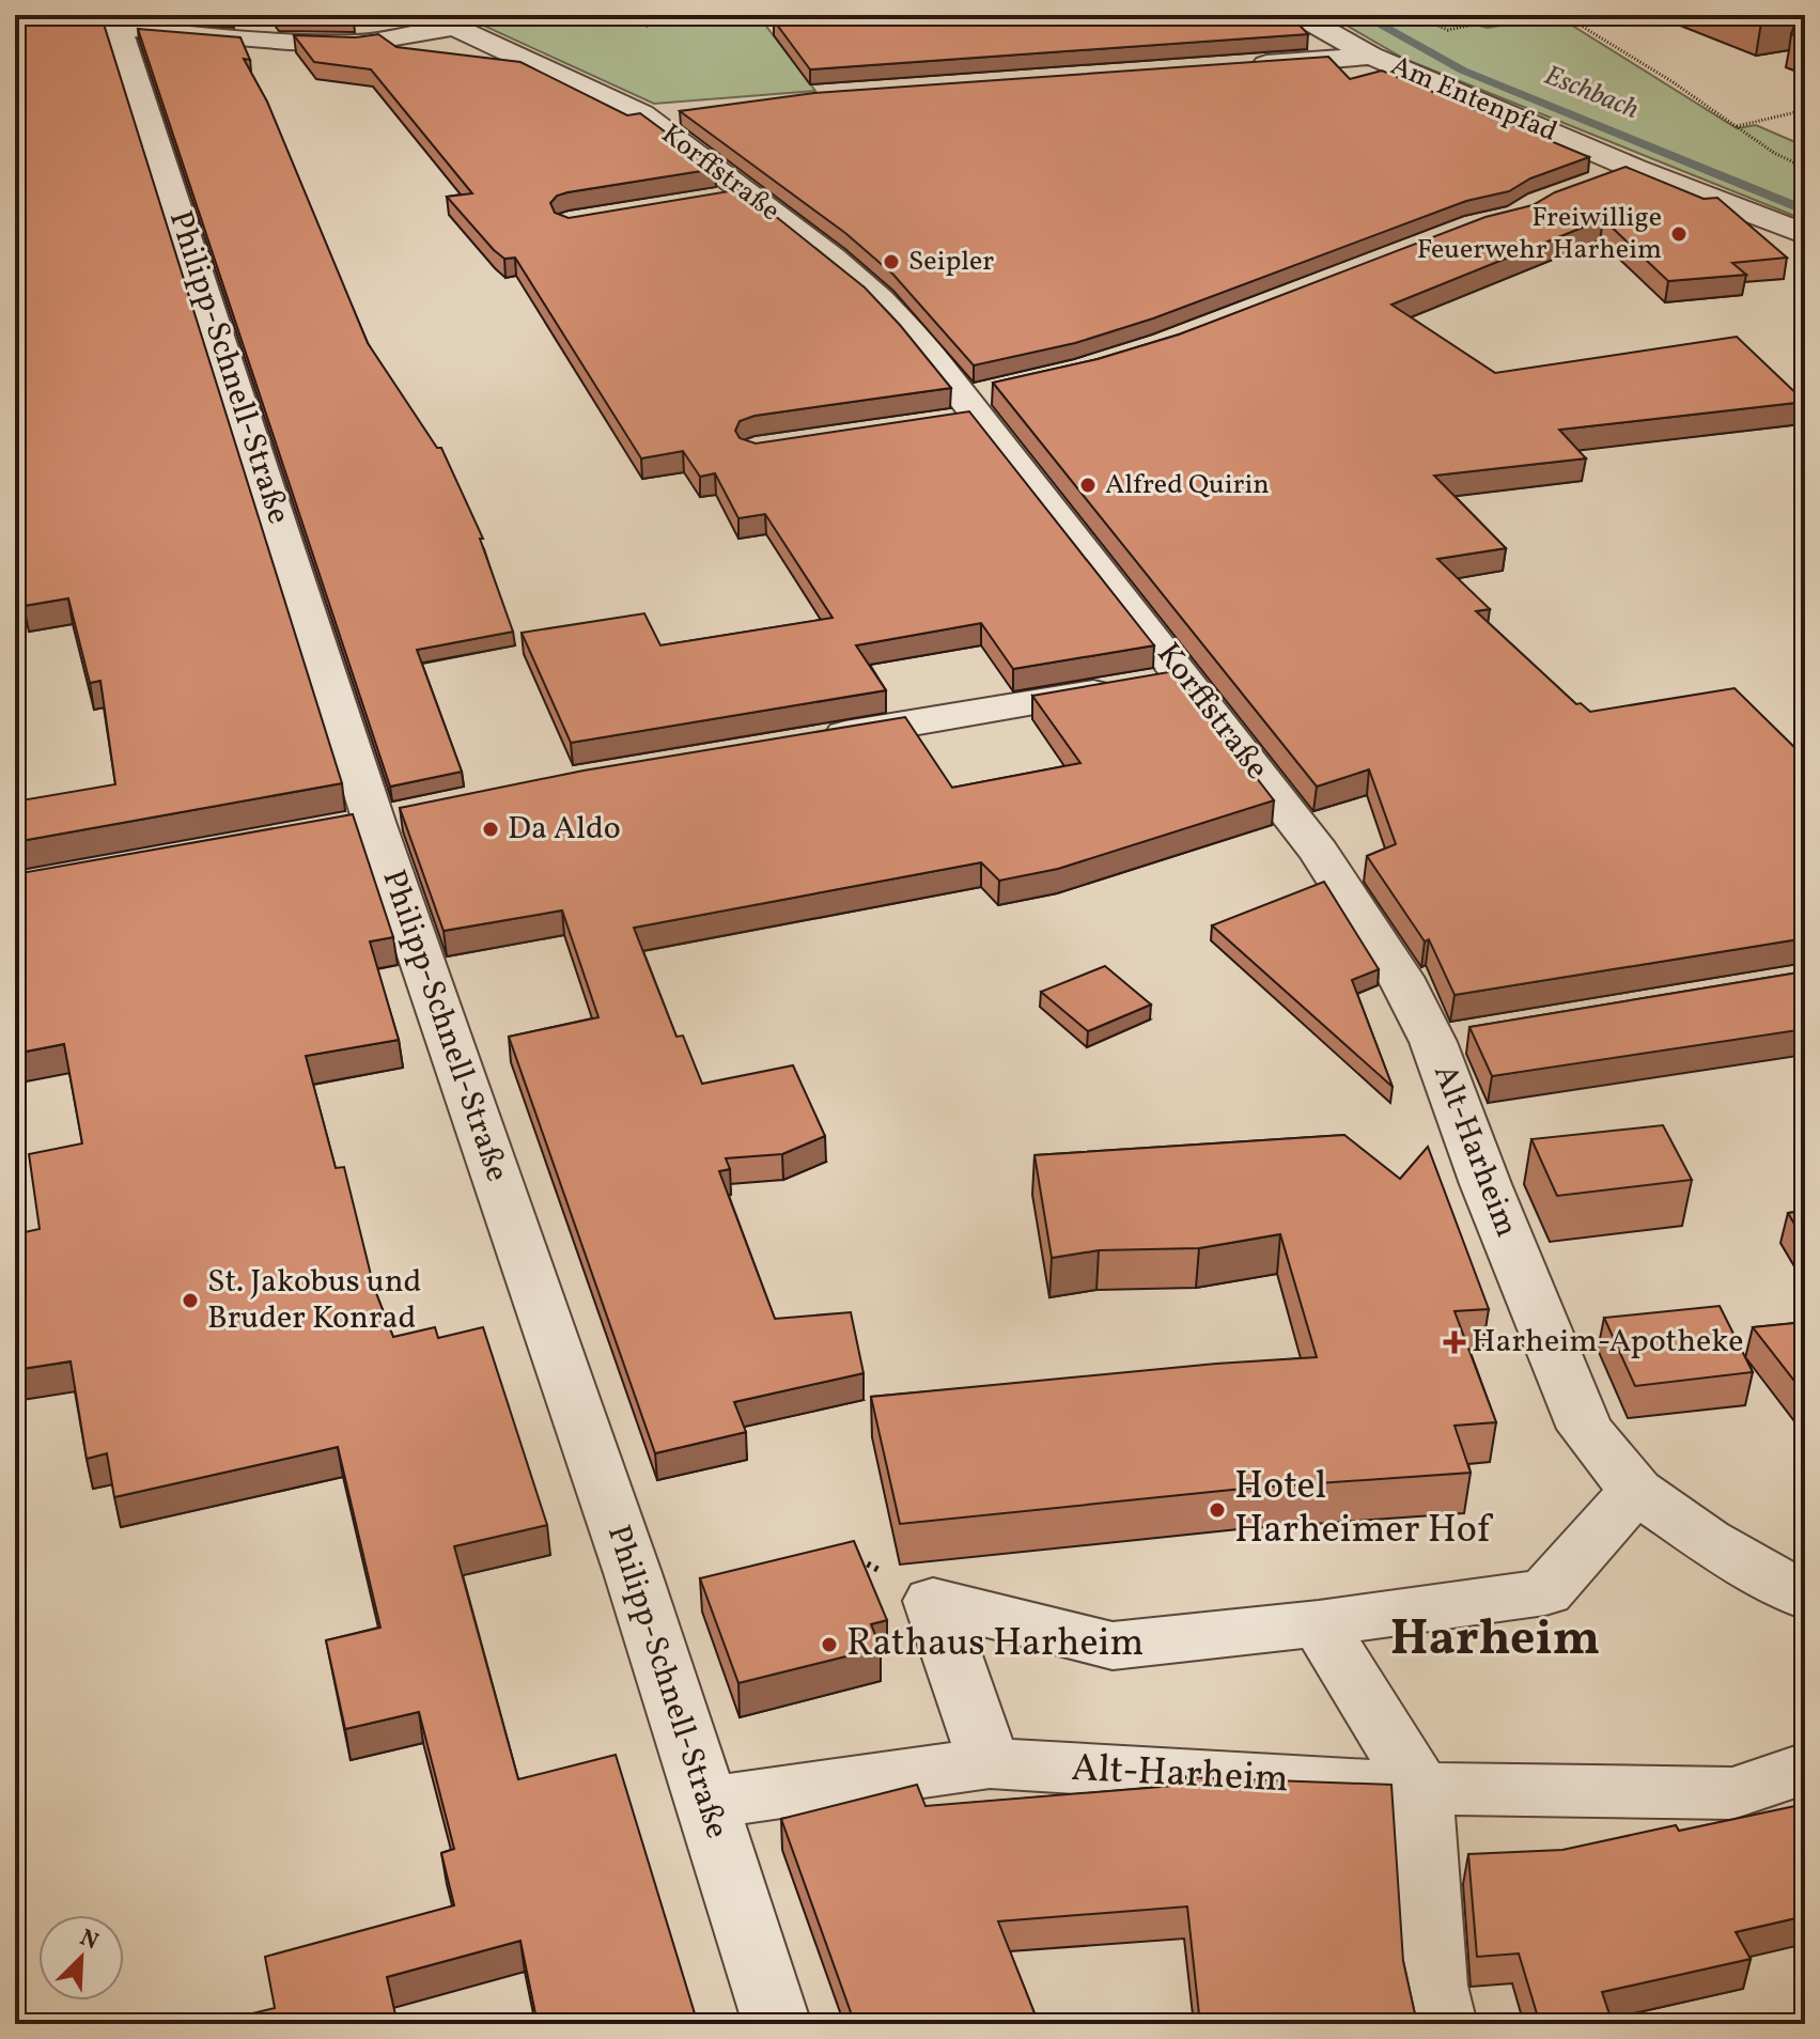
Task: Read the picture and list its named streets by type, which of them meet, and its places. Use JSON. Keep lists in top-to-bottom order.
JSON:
{
  "streets": {
    "street": [
      "Am Entenpfad",
      "Korffstraße",
      "Philipp-Schnell-Straße",
      "Alt-Harheim"
    ]
  },
  "crossings": [
    ["Korffstraße", "Alt-Harheim"],
    ["Philipp-Schnell-Straße", "Alt-Harheim"]
  ],
  "districts": ["Harheim"],
  "water": ["Eschbach"],
  "places": {
    "other": [
      "Freiwillige Feuerwehr Harheim",
      "Seipler",
      "Alfred Quirin",
      "Da Aldo",
      "St. Jakobus und Bruder Konrad",
      "Hotel Harheimer Hof",
      "Rathaus Harheim"
    ],
    "health": ["Harheim-Apotheke"]
  },
  "north": "top right"
}
